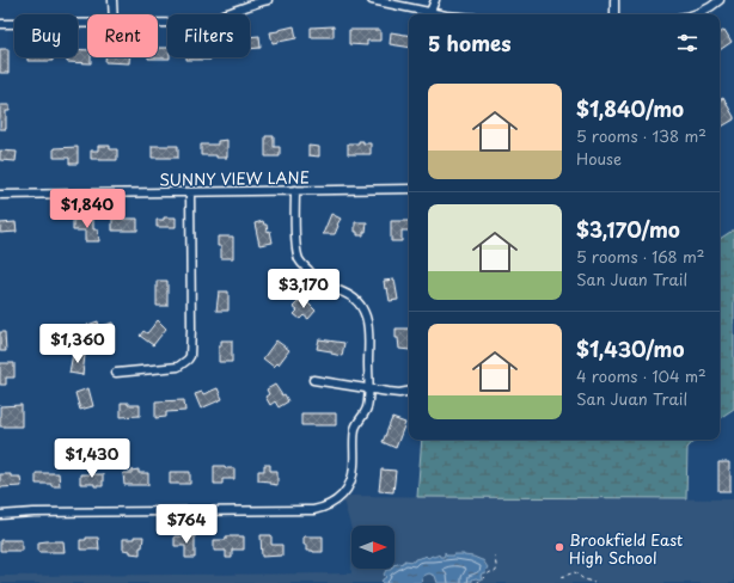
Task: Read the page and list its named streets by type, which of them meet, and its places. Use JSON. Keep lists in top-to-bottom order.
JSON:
{
  "streets": {
    "street": ["SUNNY VIEW LANE"]
  },
  "places": ["Brookfield East High School"],
  "north": "right",
  "page": {
    "chip": ["Buy", "Rent", "Filters"],
    "heading": "5 homes",
    "list": [
      {
        "name": "$1,840/mo",
        "note": "5 rooms · 138 m² · House"
      },
      {
        "name": "$3,170/mo",
        "note": "5 rooms · 168 m² · San Juan Trail"
      },
      {
        "name": "$1,430/mo",
        "note": "4 rooms · 104 m² · San Juan Trail"
      }
    ],
    "price": [
      "$1,840",
      "$3,170",
      "$1,360",
      "$1,430",
      "$764"
    ]
  }
}
